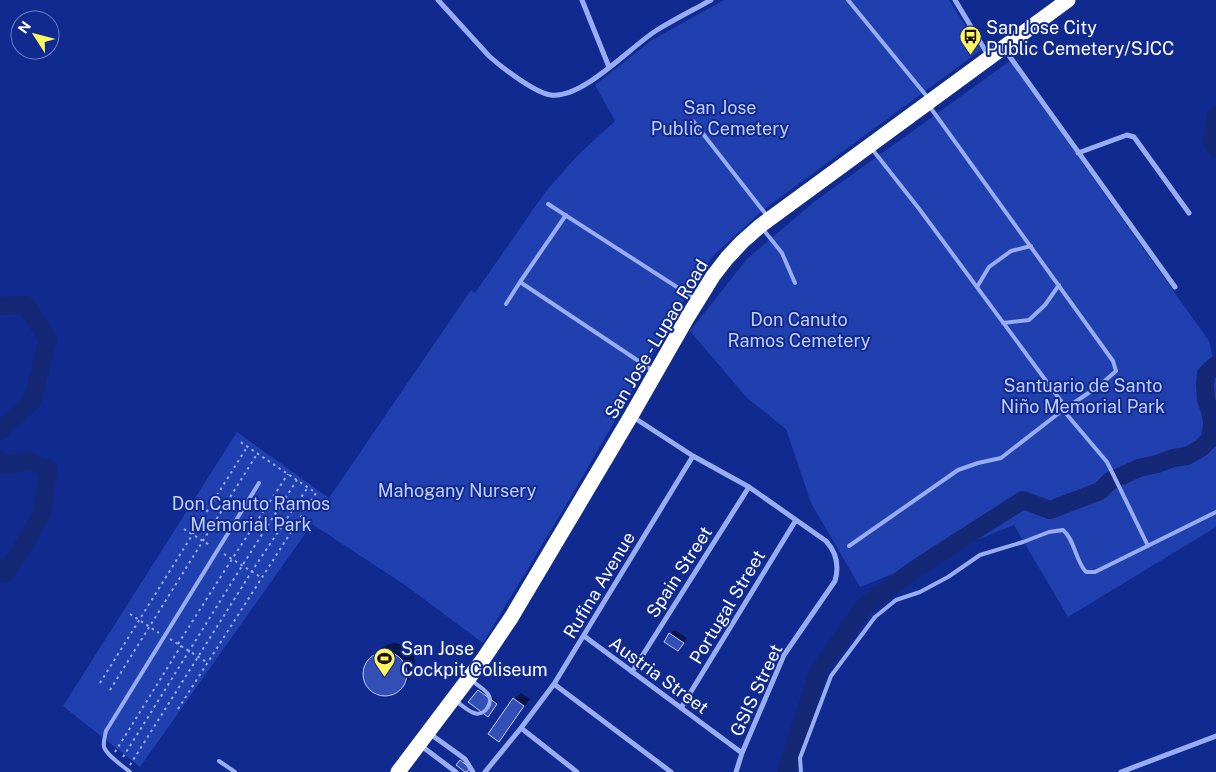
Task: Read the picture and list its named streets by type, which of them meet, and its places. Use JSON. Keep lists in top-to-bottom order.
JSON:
{
  "streets": {
    "highway": ["San Jose - Lupao Road"],
    "street": [
      "Spain Street",
      "Rufina Avenue",
      "Portugal Street",
      "Austria Street",
      "GSIS Street"
    ]
  },
  "crossings": [
    ["Spain Street", "Austria Street"],
    ["Rufina Avenue", "Austria Street"],
    ["Portugal Street", "Austria Street"],
    ["Portugal Street", "GSIS Street"],
    ["Austria Street", "GSIS Street"]
  ],
  "parks": [
    "San Jose Public Cemetery",
    "Don Canuto Ramos Cemetery",
    "Santuario de Santo Niño Memorial Park",
    "Mahogany Nursery",
    "Don Canuto Ramos Memorial Park"
  ],
  "places": {
    "bus stop": ["San Jose City Public Cemetery/SJCC"],
    "sports": ["San Jose Cockpit Coliseum"]
  },
  "north": "top left"
}
